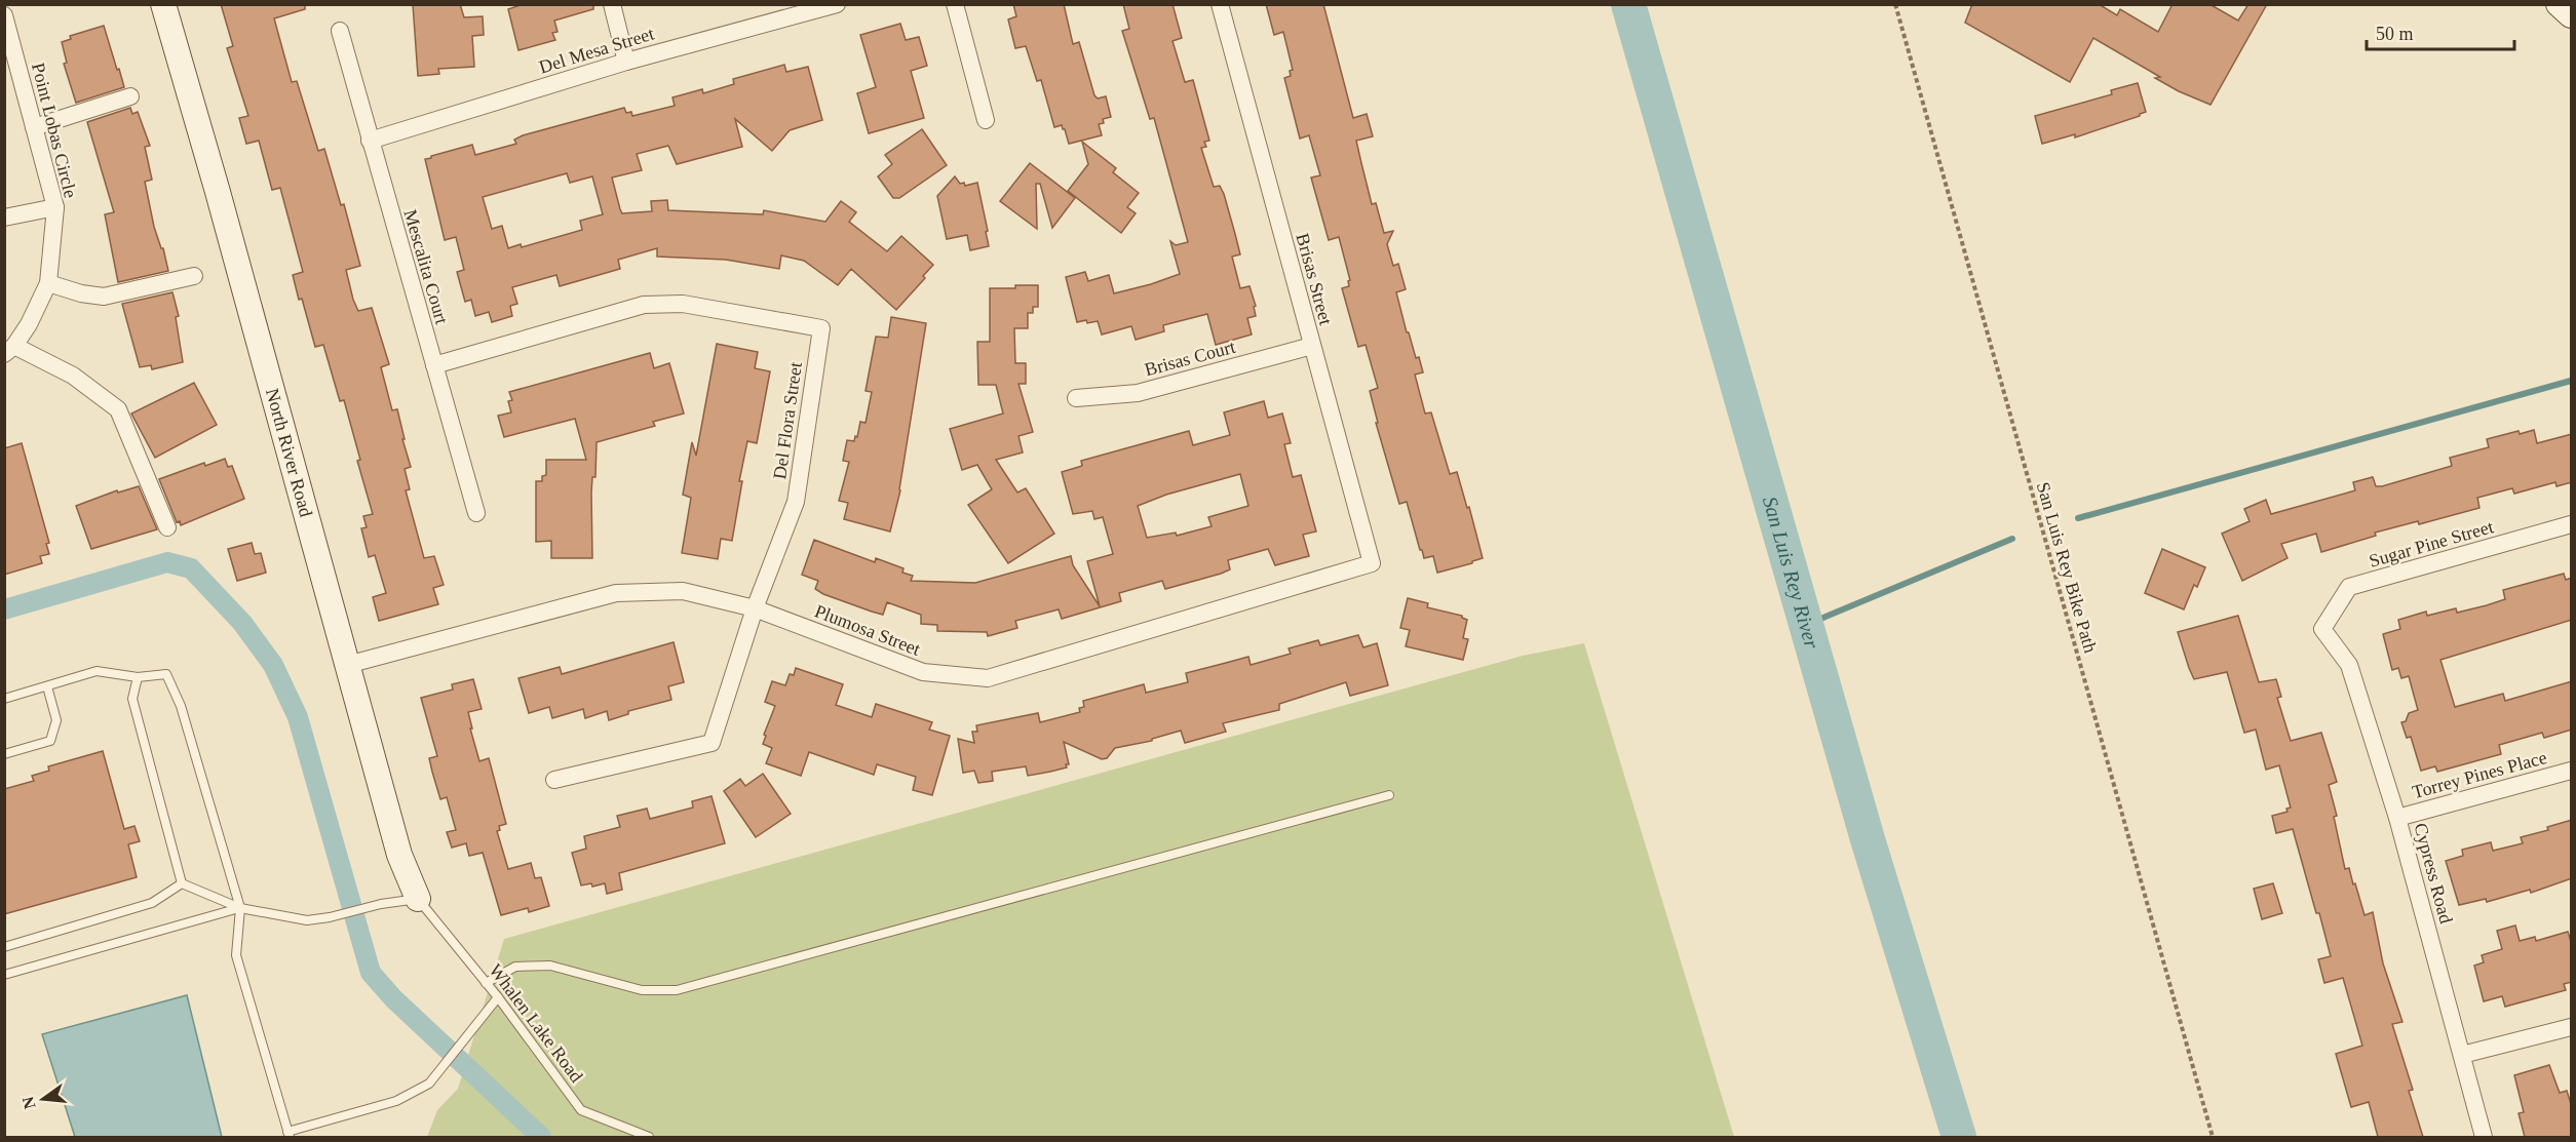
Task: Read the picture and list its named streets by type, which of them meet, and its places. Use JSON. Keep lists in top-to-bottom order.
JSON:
{
  "streets": {
    "street": [
      "Del Mesa Street",
      "Point Lobas Circle",
      "Mescalita Court",
      "Brisas Street",
      "Brisas Court",
      "Del Flora Street",
      "North River Road",
      "Sugar Pine Street",
      "Plumosa Street",
      "Torrey Pines Place",
      "Cypress Road"
    ],
    "lane": ["Whalen Lake Road"],
    "path": ["San Luis Rey Bike Path"]
  },
  "crossings": [
    ["Del Mesa Street", "Mescalita Court"],
    ["Mescalita Court", "Del Flora Street"],
    ["Brisas Street", "Brisas Court"],
    ["Brisas Street", "Plumosa Street"],
    ["Del Flora Street", "Plumosa Street"],
    ["North River Road", "Plumosa Street"],
    ["North River Road", "Whalen Lake Road"],
    ["Sugar Pine Street", "Cypress Road"],
    ["Torrey Pines Place", "Cypress Road"]
  ],
  "water": ["San Luis Rey River"],
  "scale_bar": "50 m",
  "north": "left"
}
